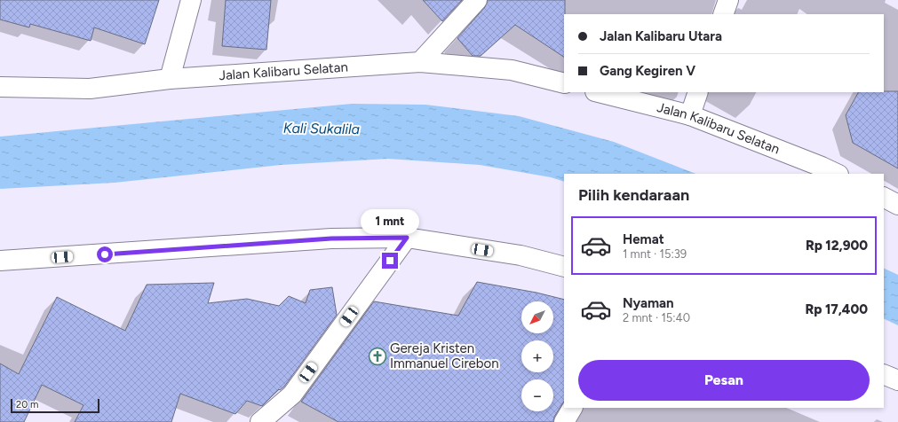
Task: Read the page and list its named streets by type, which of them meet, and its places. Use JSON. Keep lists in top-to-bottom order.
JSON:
{
  "streets": {
    "street": ["Jalan Kalibaru Selatan"]
  },
  "water": ["Kali Sukalila"],
  "places": {
    "church": ["Gereja Kristen Immanuel Cirebon"]
  },
  "scale_bar": "20 m",
  "north": "bottom left",
  "page": {
    "banner": ["Jalan Kalibaru Utara", "Gang Kegiren V"],
    "heading": "Pilih kendaraan",
    "bubble": "1 mnt",
    "list": [
      {
        "name": "Hemat",
        "note": "1 mnt · 15:39",
        "value": "Rp 12,900"
      },
      {
        "name": "Nyaman",
        "note": "2 mnt · 15:40",
        "value": "Rp 17,400"
      }
    ],
    "map_buttons": ["+", "−"],
    "buttons": "Pesan",
    "scale": "20 m"
  }
}
